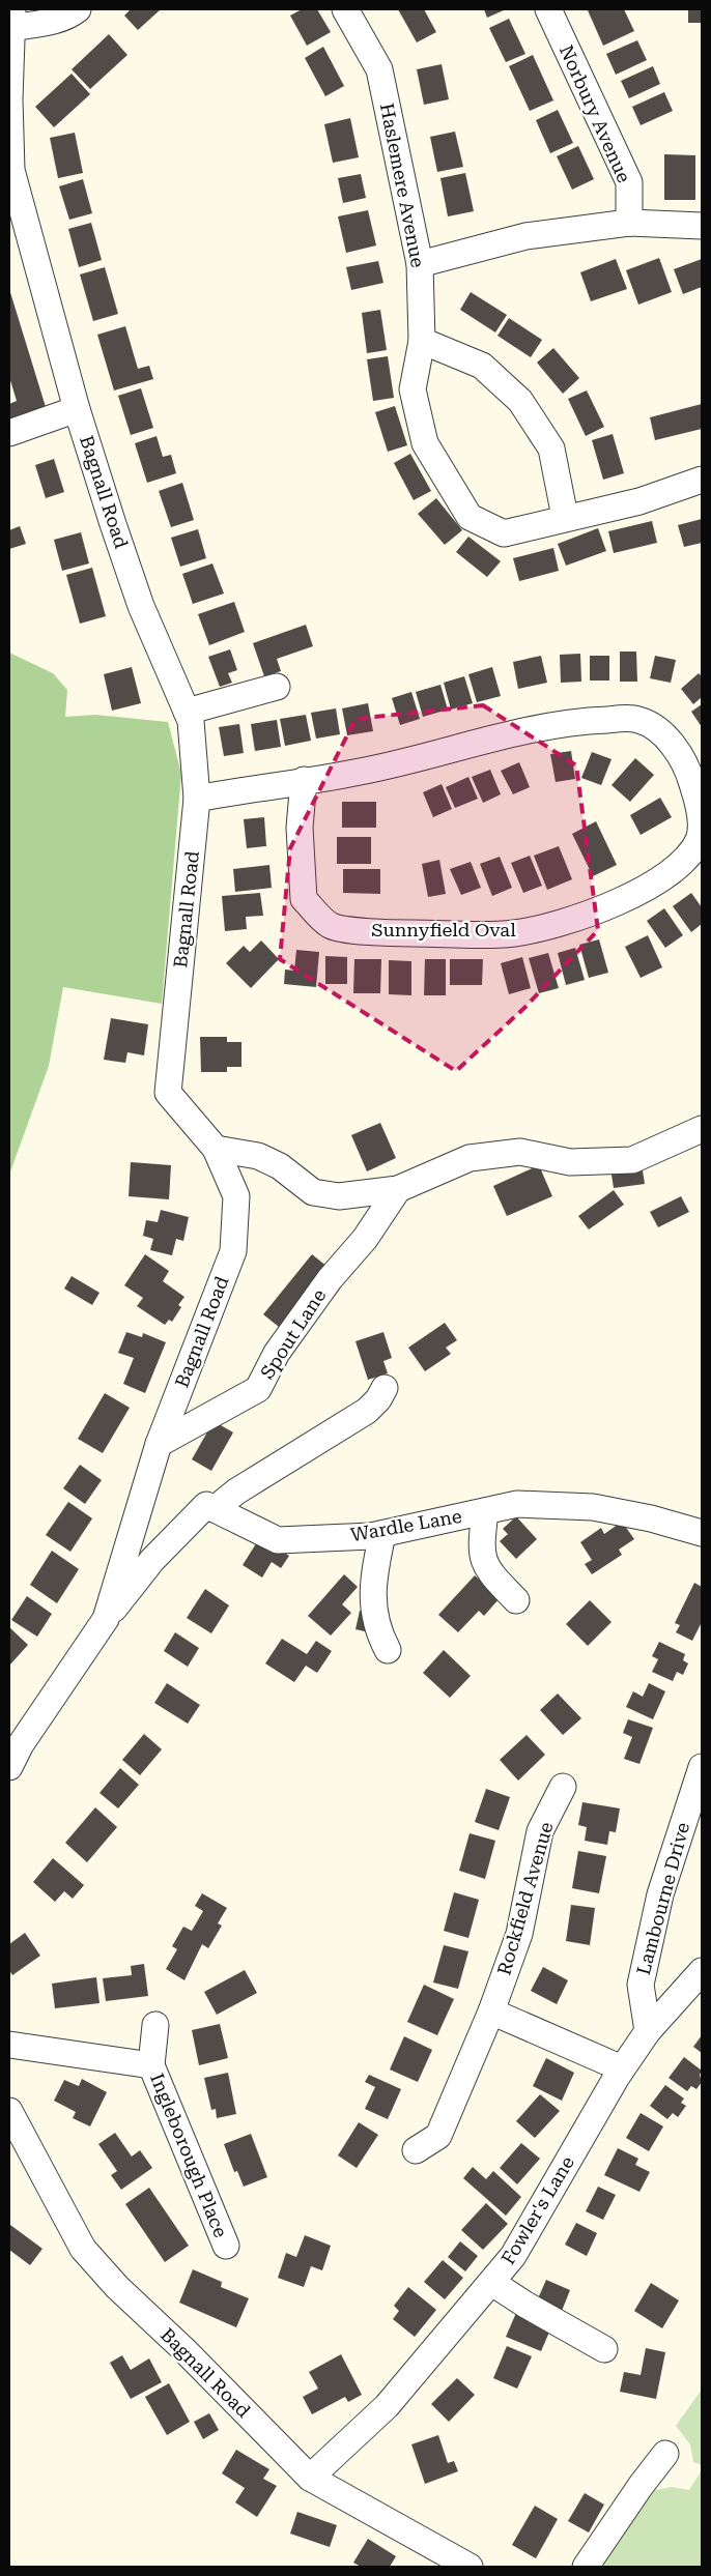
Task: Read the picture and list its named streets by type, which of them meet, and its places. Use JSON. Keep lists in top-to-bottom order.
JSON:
{
  "streets": {
    "street": [
      "Norbury Avenue",
      "Haslemere Avenue",
      "Bagnall Road",
      "Sunnyfield Oval",
      "Spout Lane",
      "Wardle Lane",
      "Rockfield Avenue",
      "Lambourne Drive",
      "Ingleborough Place",
      "Fowler's Lane"
    ]
  },
  "crossings": [
    ["Bagnall Road", "Sunnyfield Oval"],
    ["Bagnall Road", "Spout Lane"],
    ["Bagnall Road", "Fowler's Lane"],
    ["Lambourne Drive", "Fowler's Lane"]
  ]
}
